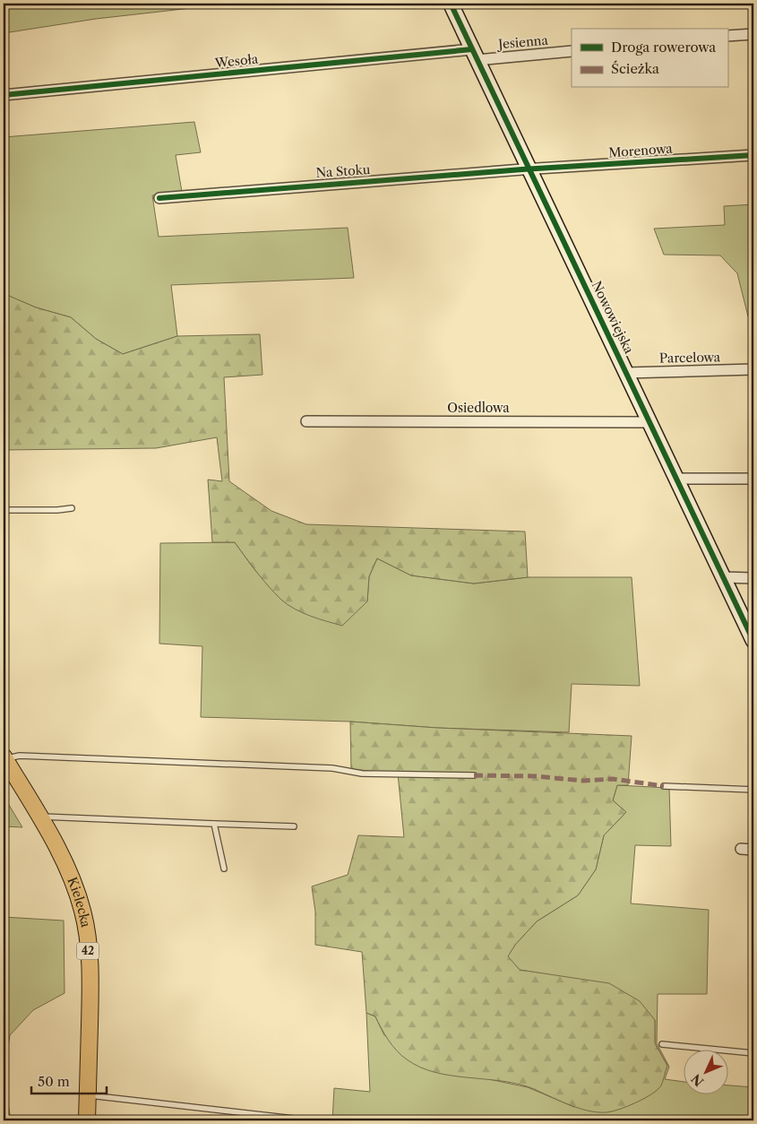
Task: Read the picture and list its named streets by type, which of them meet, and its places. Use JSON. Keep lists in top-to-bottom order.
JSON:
{
  "streets": {
    "main road": ["Kielecka", "42"],
    "street": [
      "Jesienna",
      "Wesoła",
      "Morenowa",
      "Na Stoku",
      "Nowowiejska",
      "Parcelowa",
      "Osiedlowa"
    ]
  },
  "crossings": [
    ["Jesienna", "Wesoła"],
    ["Jesienna", "Nowowiejska"],
    ["Wesoła", "Nowowiejska"],
    ["Morenowa", "Na Stoku"],
    ["Morenowa", "Nowowiejska"],
    ["Na Stoku", "Nowowiejska"],
    ["Nowowiejska", "Parcelowa"],
    ["Nowowiejska", "Osiedlowa"]
  ],
  "legend": ["Droga rowerowa", "Ścieżka"],
  "scale_bar": "50 m",
  "north": "bottom left"
}
